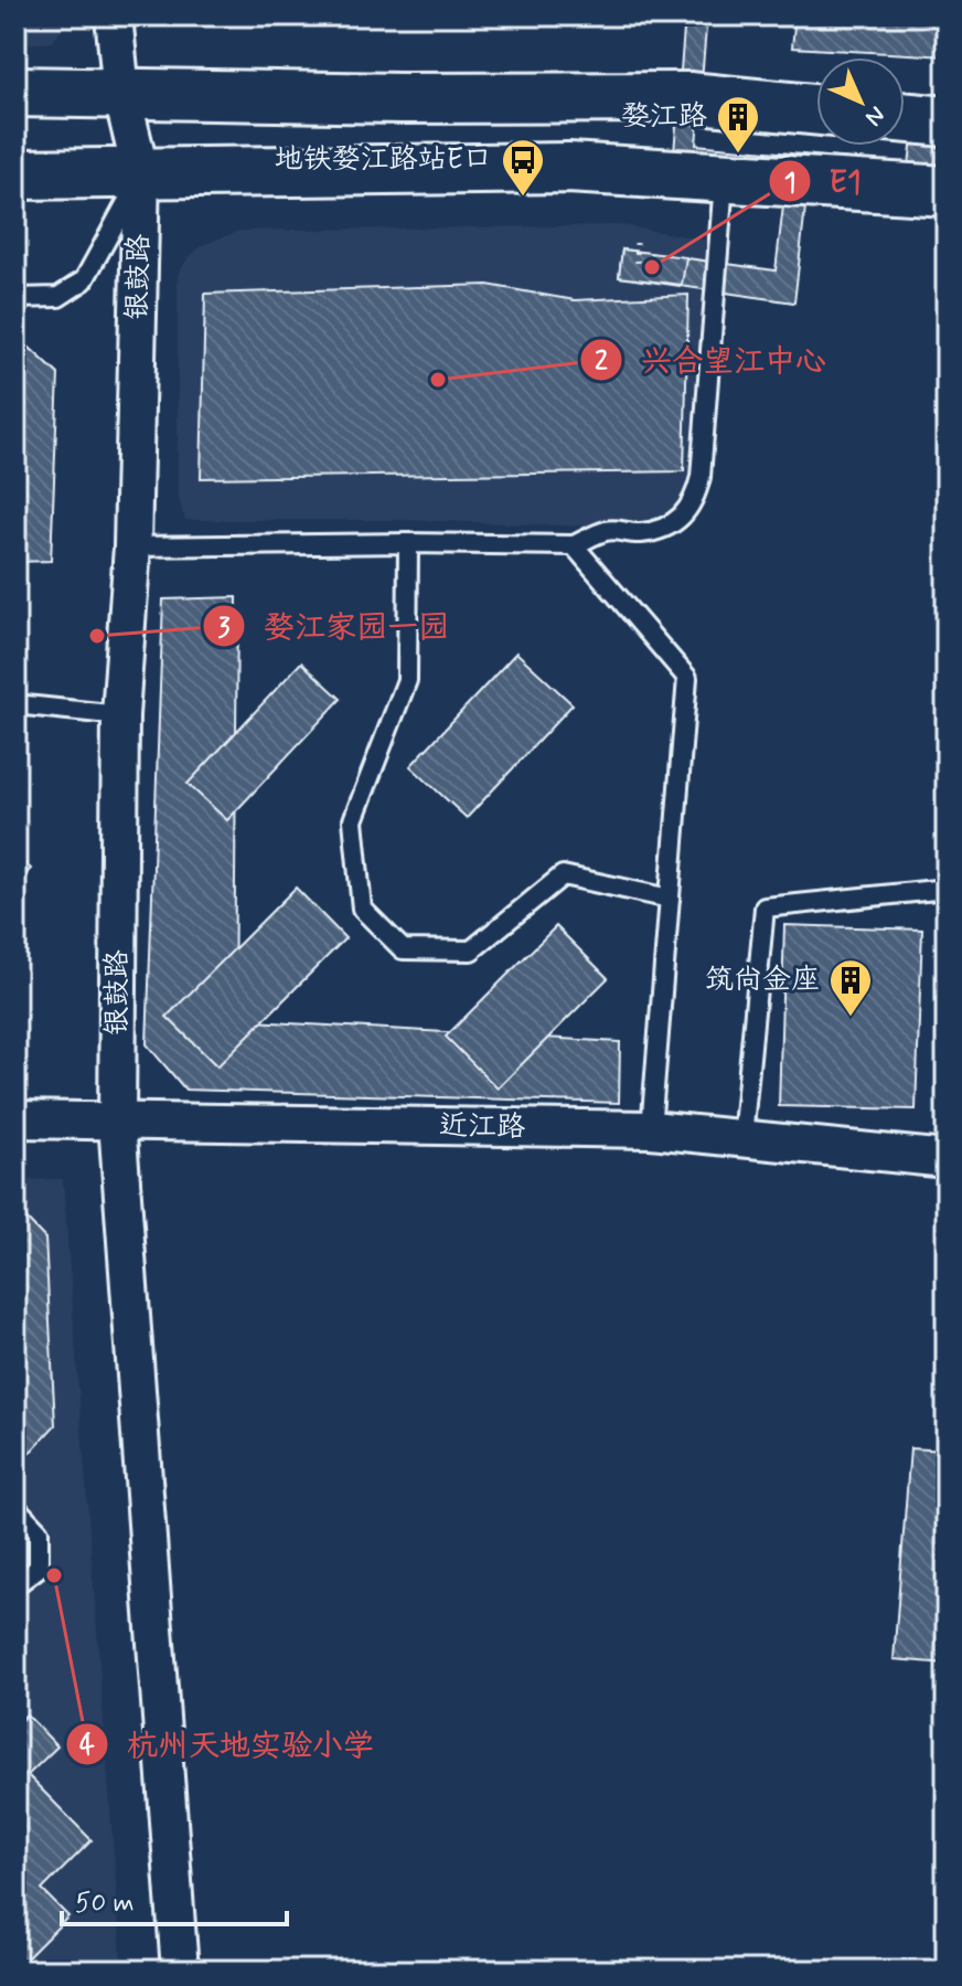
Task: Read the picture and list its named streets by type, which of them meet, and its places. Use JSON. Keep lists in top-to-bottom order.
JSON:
{
  "streets": {
    "street": ["银鼓路", "近江路"]
  },
  "crossings": [
    ["银鼓路", "近江路"]
  ],
  "places": {
    "building": ["婺江路", "筑尚金座"],
    "bus stop": ["地铁婺江路站E口"],
    "other": [
      "E1",
      "兴合望江中心",
      "婺江家园一园",
      "杭州天地实验小学"
    ]
  },
  "scale_bar": "50 m",
  "north": "bottom right"
}
